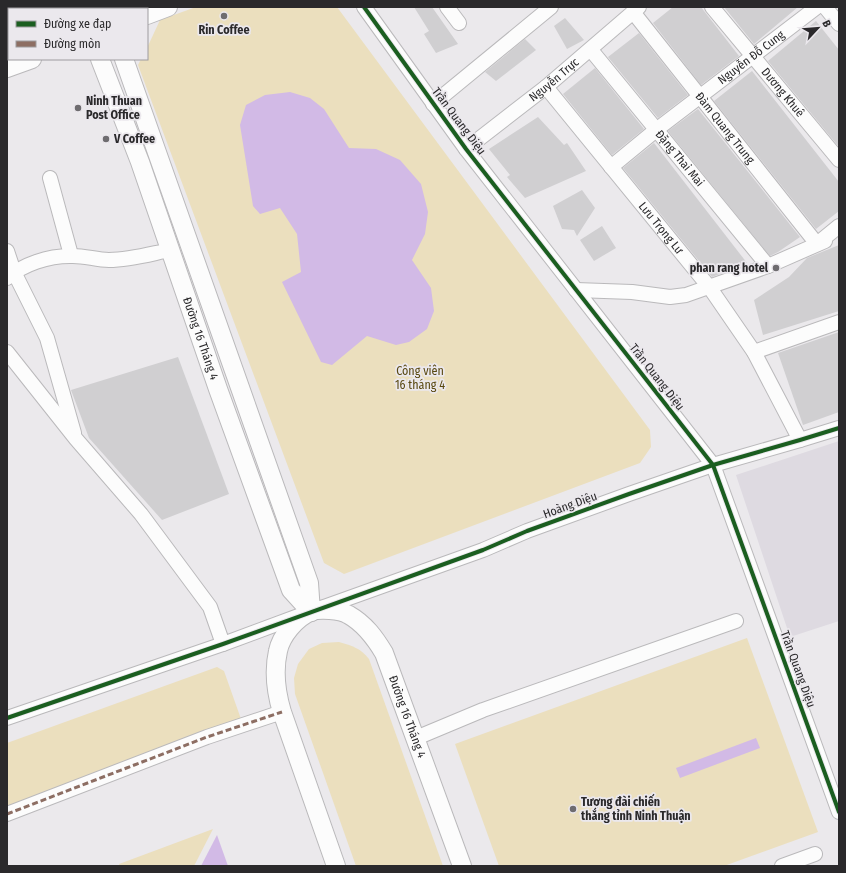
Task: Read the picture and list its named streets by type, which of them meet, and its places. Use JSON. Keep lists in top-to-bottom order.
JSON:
{
  "streets": {
    "main road": ["Đường 16 Tháng 4"],
    "street": [
      "Nguyễn Đỗ Cung",
      "Nguyễn Trực",
      "Dương Khuê",
      "Trần Quang Diệu",
      "Đàm Quang Trung",
      "Đặng Thai Mai",
      "Lưu Trọng Lư",
      "Hoàng Diệu"
    ]
  },
  "crossings": [
    ["Nguyễn Đỗ Cung", "Dương Khuê"],
    ["Nguyễn Đỗ Cung", "Đàm Quang Trung"],
    ["Nguyễn Đỗ Cung", "Đặng Thai Mai"],
    ["Nguyễn Đỗ Cung", "Lưu Trọng Lư"],
    ["Nguyễn Trực", "Trần Quang Diệu"],
    ["Nguyễn Trực", "Đàm Quang Trung"],
    ["Nguyễn Trực", "Đặng Thai Mai"],
    ["Nguyễn Trực", "Lưu Trọng Lư"],
    ["Trần Quang Diệu", "Hoàng Diệu"],
    ["Lưu Trọng Lư", "Hoàng Diệu"],
    ["Đường 16 Tháng 4", "Hoàng Diệu"]
  ],
  "parks": ["Công viên 16 tháng 4"],
  "places": [
    "Rin Coffee",
    "Ninh Thuan Post Office",
    "V Coffee",
    "phan rang hotel",
    "Tượng đài chiến thắng tỉnh Ninh Thuận"
  ],
  "legend": ["Đường xe đạp", "Đường mòn"],
  "north": "top right"
}
